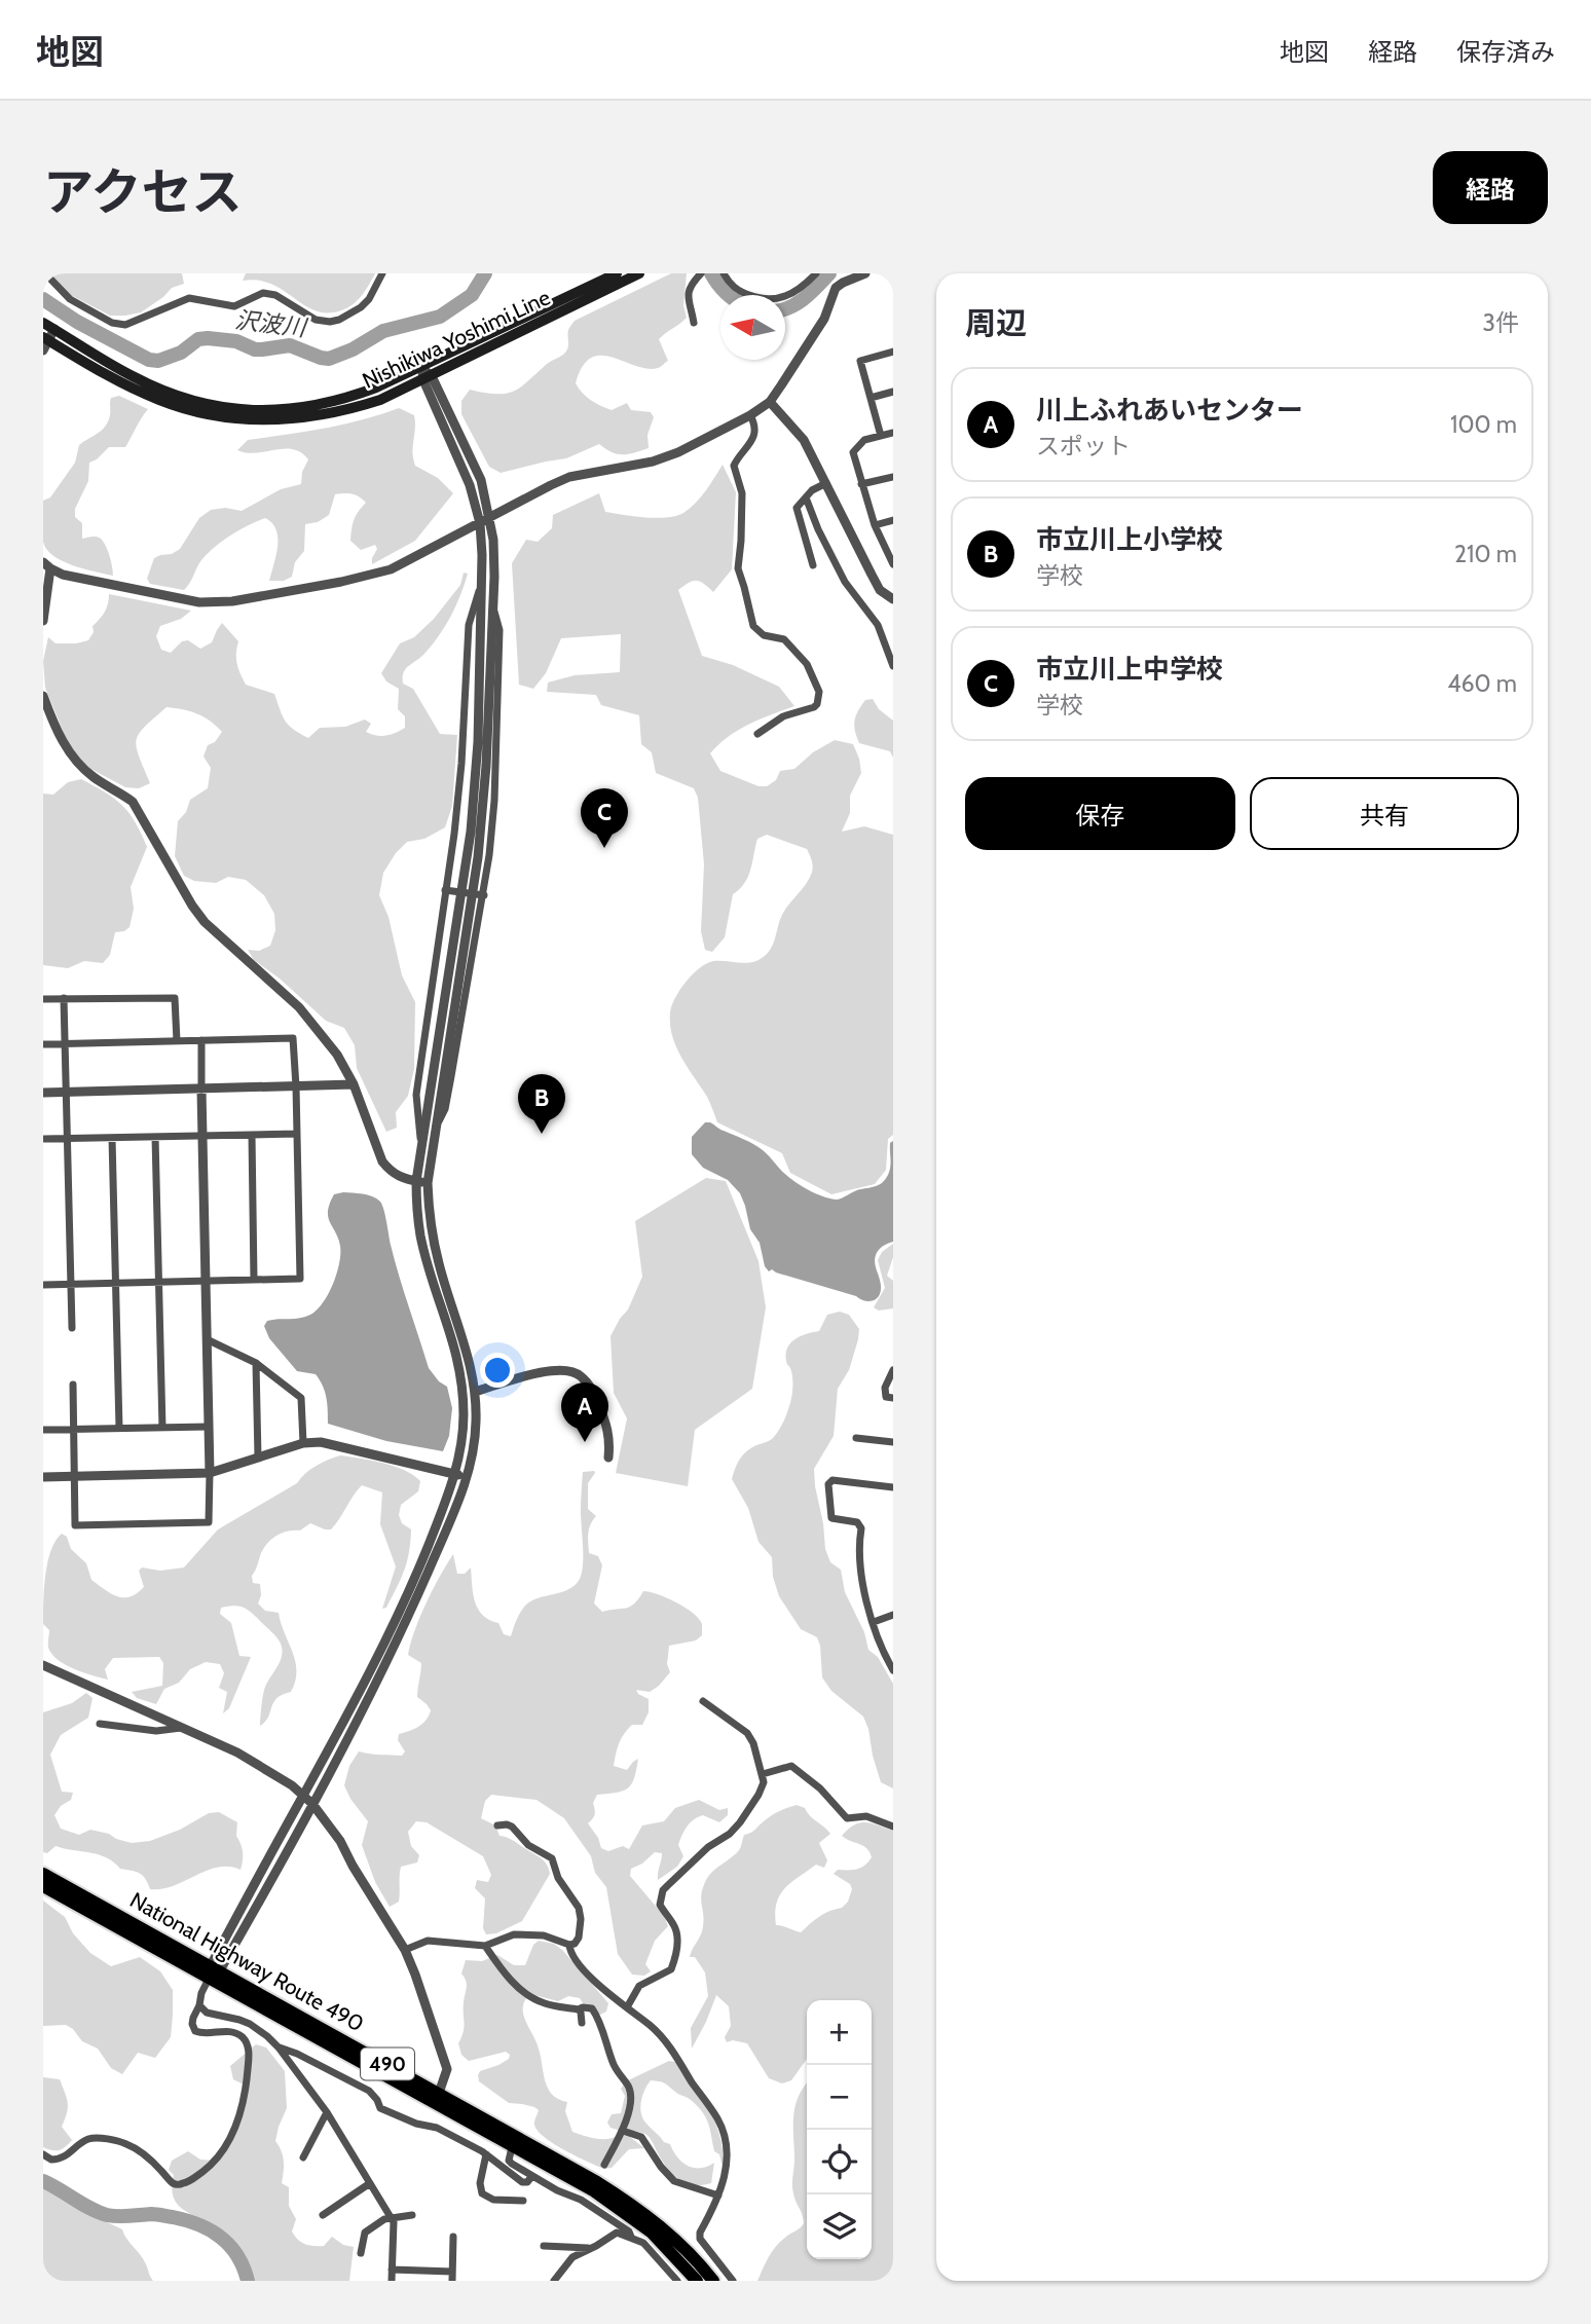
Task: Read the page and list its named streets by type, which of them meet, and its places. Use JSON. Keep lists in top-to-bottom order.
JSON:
{
  "streets": {
    "highway": ["National Highway Route 490", "490"],
    "main road": ["Nishikiwa Yoshimi Line"]
  },
  "water": ["沢波川"],
  "north": "left",
  "page": {
    "header": "地図",
    "nav": ["地図", "経路", "保存済み"],
    "title": "アクセス",
    "buttons": [
      "経路",
      ["保存", "共有"]
    ],
    "heading": ["周辺", "3件"],
    "list": [
      {
        "mark": "A",
        "name": "川上ふれあいセンター",
        "note": "スポット",
        "value": "100 m"
      },
      {
        "mark": "B",
        "name": "市立川上小学校",
        "note": "学校",
        "value": "210 m"
      },
      {
        "mark": "C",
        "name": "市立川上中学校",
        "note": "学校",
        "value": "460 m"
      }
    ],
    "pins": ["C", "B", "A"],
    "map_buttons": ["+", "−"]
  }
}
